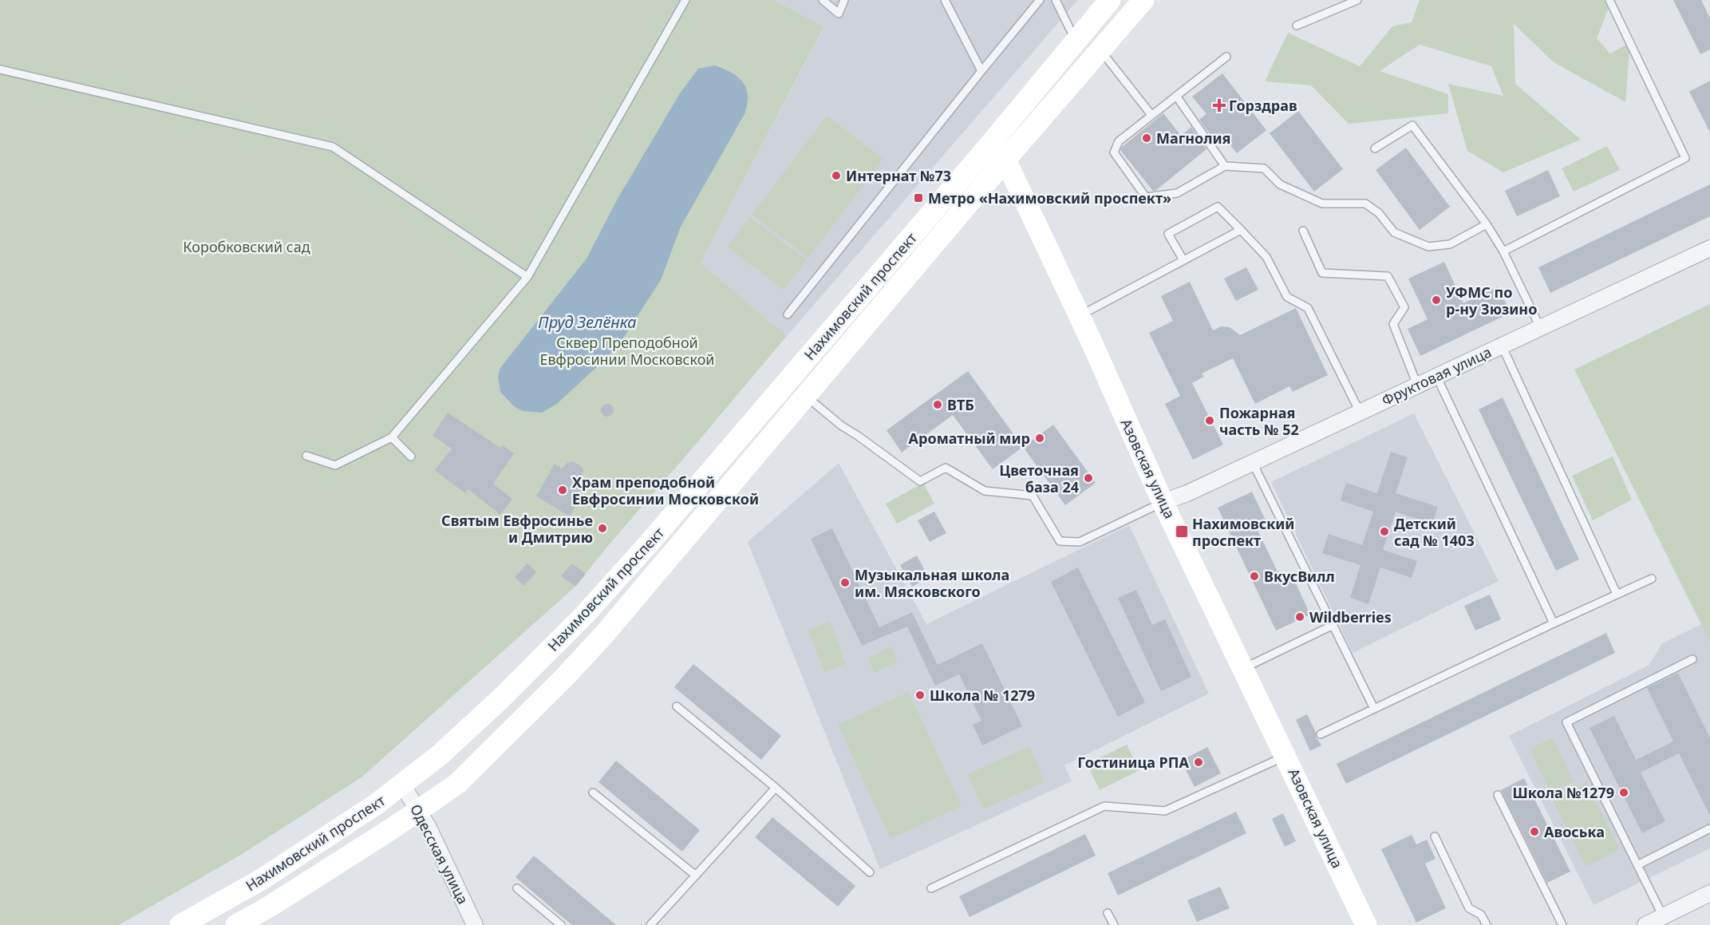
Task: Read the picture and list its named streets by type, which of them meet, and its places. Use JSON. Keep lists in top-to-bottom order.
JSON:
{
  "streets": {
    "main road": ["Нахимовский проспект", "Азовская улица"],
    "street": ["Фруктовая улица", "Одесская улица"]
  },
  "crossings": [
    ["Нахимовский проспект", "Азовская улица"],
    ["Нахимовский проспект", "Одесская улица"],
    ["Фруктовая улица", "Азовская улица"]
  ],
  "water": ["Пруд Зелёнка"],
  "parks": ["Коробковский сад", "Сквер Преподобной Евфросинии Московской"],
  "places": {
    "health": ["Горздрав"],
    "other": [
      "Магнолия",
      "Интернат №73",
      "УФМС по р-ну Зюзино",
      "ВТБ",
      "Пожарная часть № 52",
      "Ароматный мир",
      "Цветочная база 24",
      "Храм преподобной Евфросинии Московской",
      "Святым Евфросинье и Дмитрию",
      "Детский сад № 1403",
      "ВкусВилл",
      "Музыкальная школа им. Мясковского",
      "Wildberries",
      "Школа № 1279",
      "Гостиница РПА",
      "Школа №1279",
      "Авоська"
    ],
    "transit": ["Метро «Нахимовский проспект»", "Нахимовский проспект"]
  }
}
